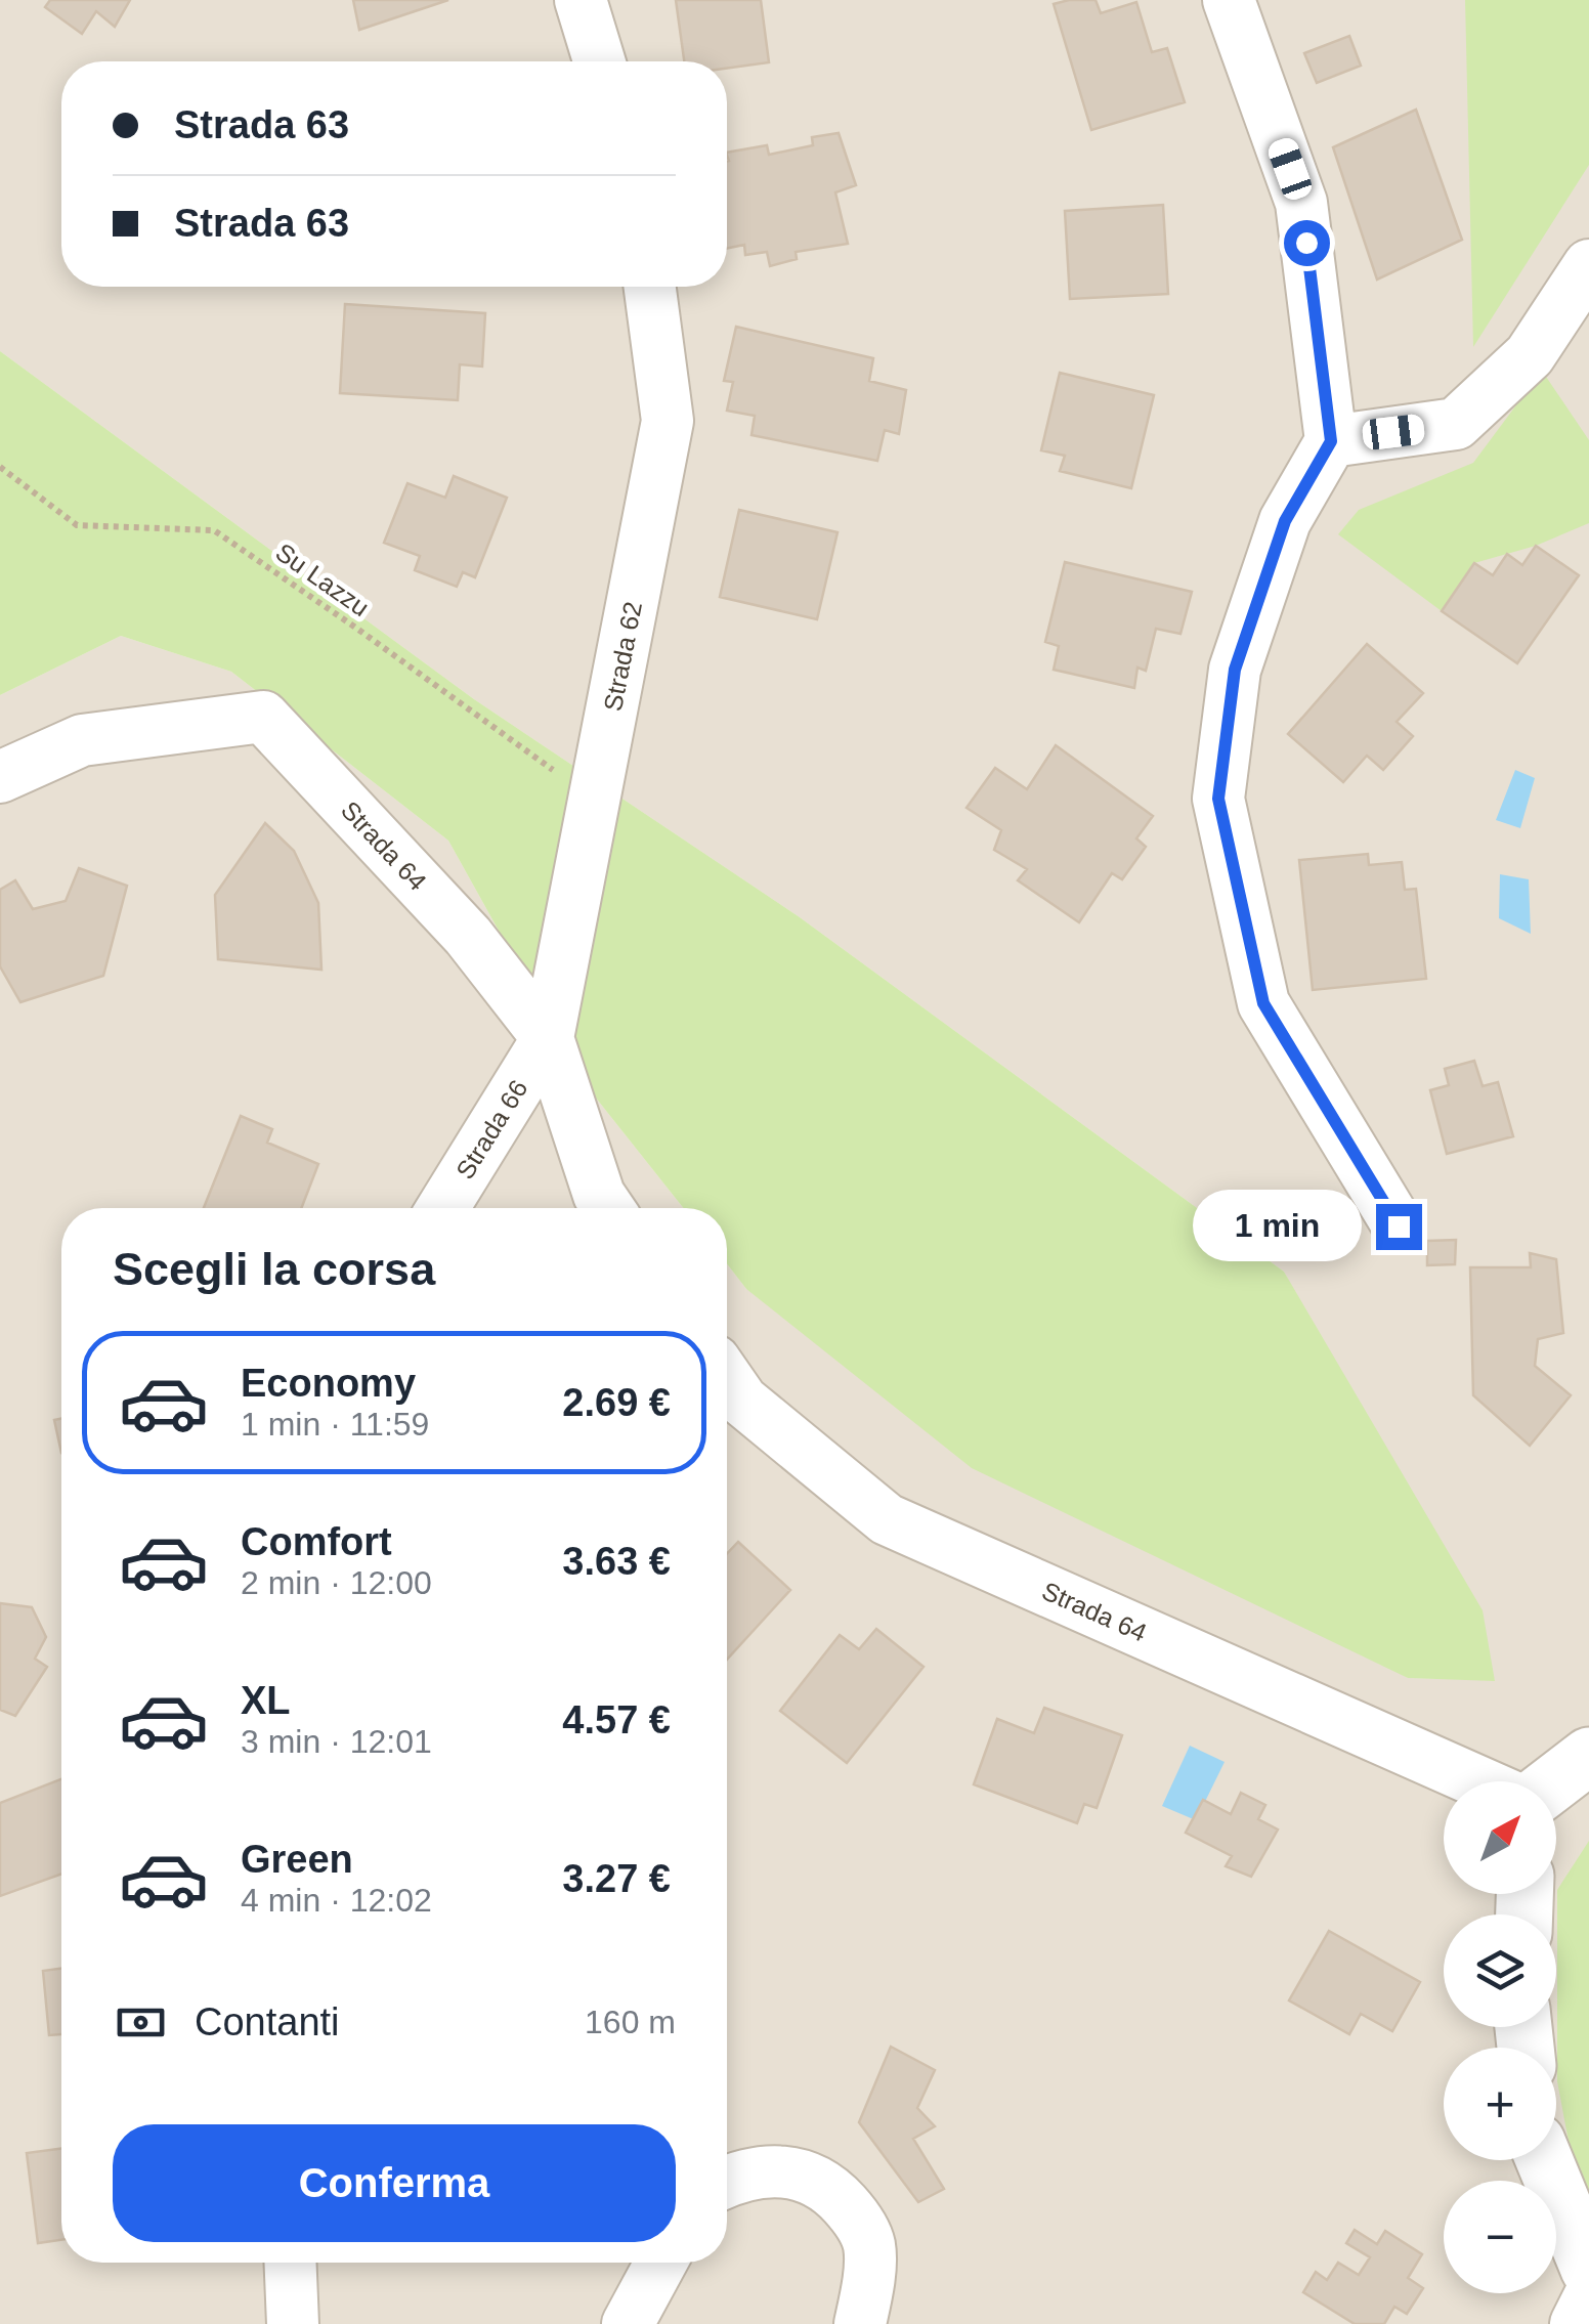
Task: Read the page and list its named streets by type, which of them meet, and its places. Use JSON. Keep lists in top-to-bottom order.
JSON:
{
  "streets": {
    "street": ["Strada 62", "Strada 64", "Strada 66"],
    "path": ["Su Lazzu"]
  },
  "crossings": [
    ["Su Lazzu", "Strada 62"],
    ["Strada 62", "Strada 64"],
    ["Strada 62", "Strada 66"],
    ["Strada 64", "Strada 66"]
  ],
  "north": "top right",
  "page": {
    "banner": ["Strada 63", "Strada 63"],
    "bubble": "1 min",
    "heading": "Scegli la corsa",
    "list": [
      {
        "name": "Economy",
        "note": "1 min · 11:59",
        "value": "2.69 €"
      },
      {
        "name": "Comfort",
        "note": "2 min · 12:00",
        "value": "3.63 €"
      },
      {
        "name": "XL",
        "note": "3 min · 12:01",
        "value": "4.57 €"
      },
      {
        "name": "Green",
        "note": "4 min · 12:02",
        "value": "3.27 €"
      }
    ],
    "map_buttons": ["+", "−"],
    "pay": ["Contanti", "160 m"],
    "buttons": "Conferma"
  }
}
